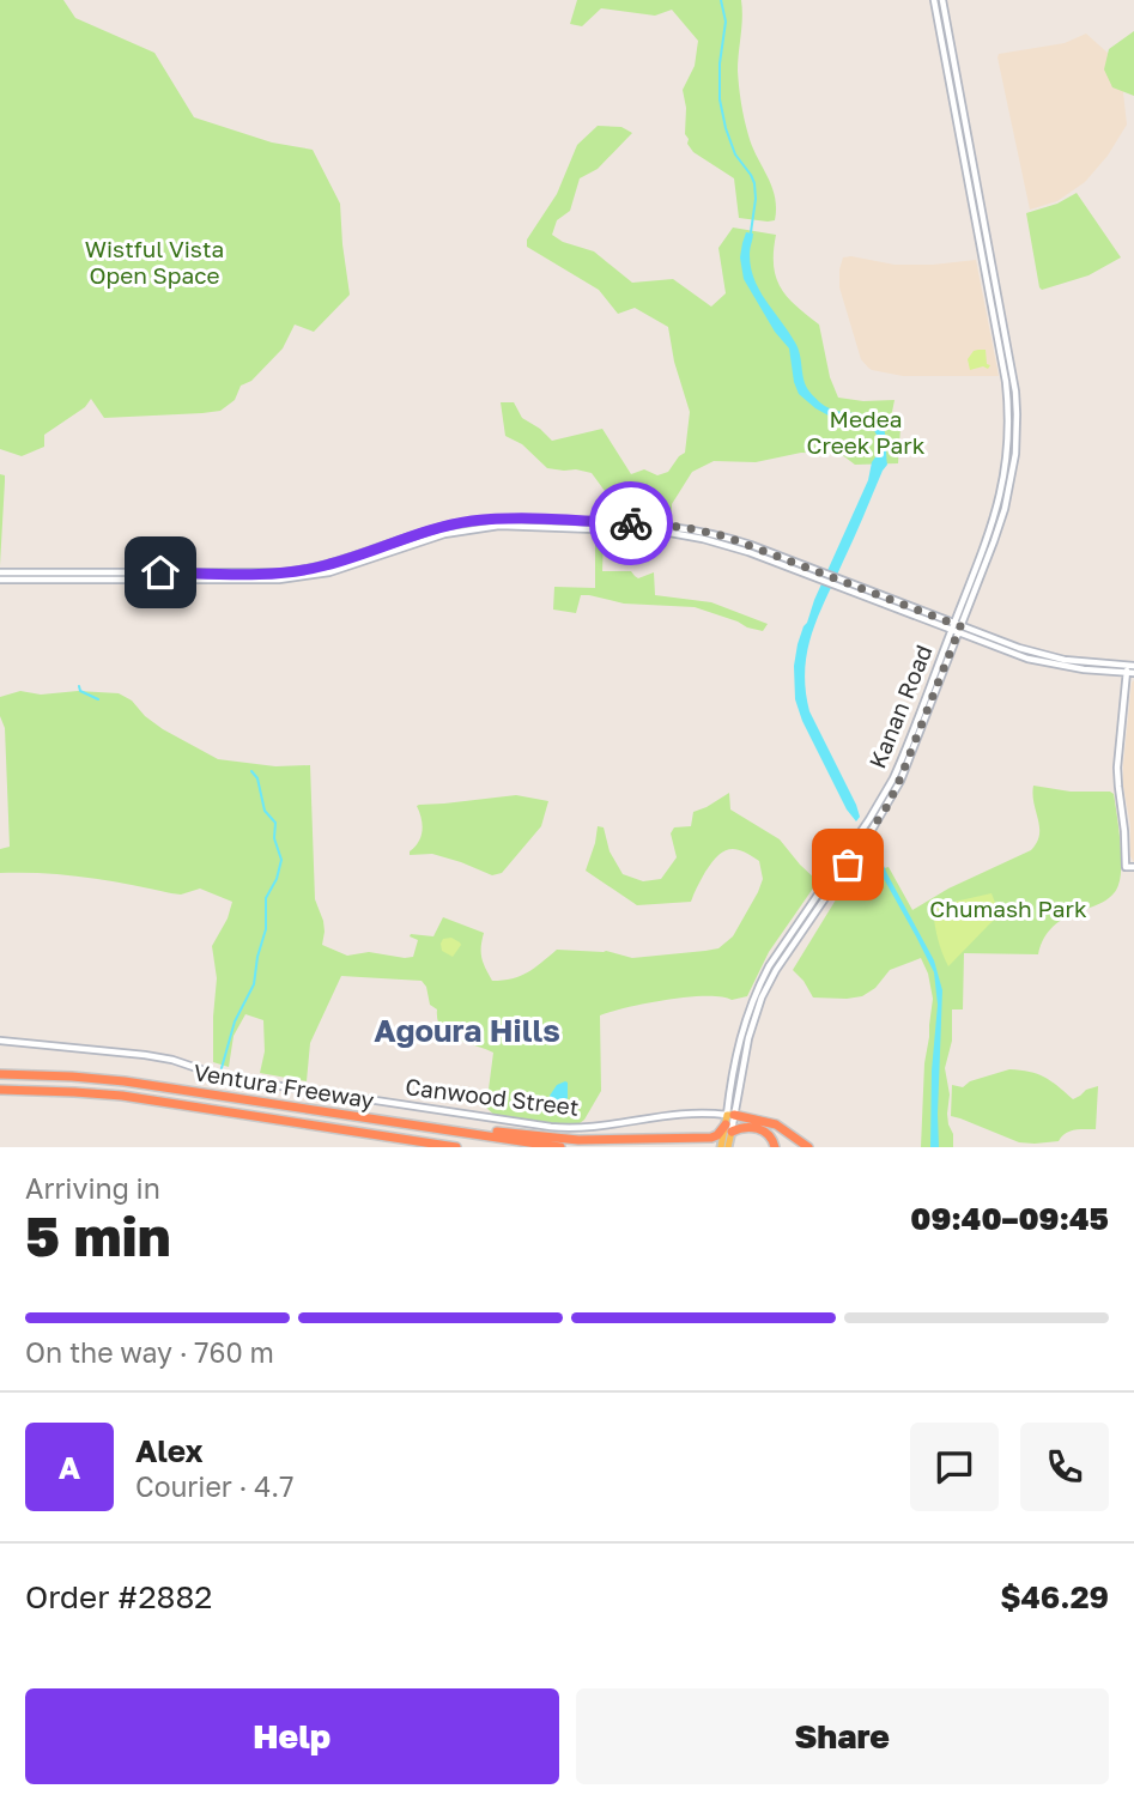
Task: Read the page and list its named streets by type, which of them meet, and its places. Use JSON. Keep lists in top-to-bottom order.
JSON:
{
  "streets": {
    "highway": ["Ventura Freeway"],
    "main road": ["Kanan Road", "Canwood Street"]
  },
  "crossings": [
    ["Kanan Road", "Canwood Street"]
  ],
  "districts": ["Agoura Hills"],
  "parks": ["Wistful Vista Open Space", "Medea Creek Park", "Chumash Park"],
  "page": {
    "heading": ["5 min", "Arriving in", "09:40–09:45"],
    "panel": [
      "Alex",
      "Courier · 4.7",
      "Order #2882",
      "$46.29"
    ],
    "bar": "On the way · 760 m",
    "round": "A",
    "buttons": ["Help", "Share"]
  }
}
